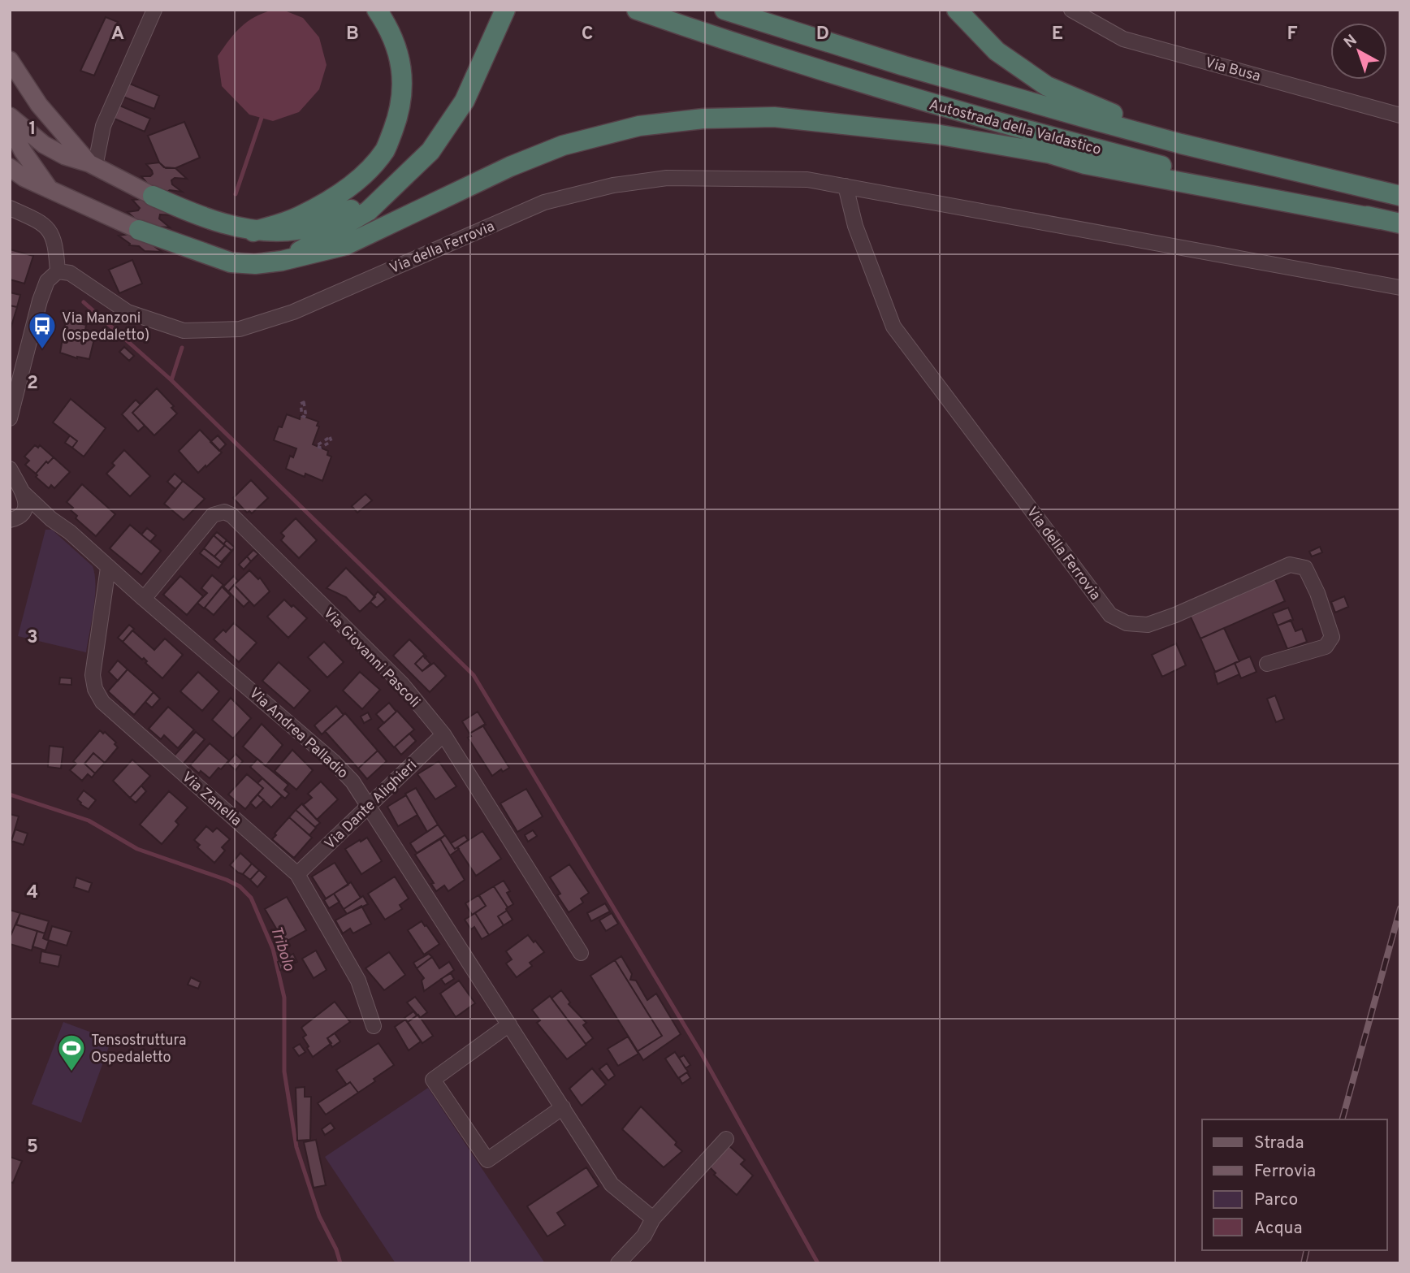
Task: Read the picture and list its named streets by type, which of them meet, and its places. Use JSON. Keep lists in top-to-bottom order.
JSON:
{
  "streets": {
    "highway": ["Autostrada della Valdastico"],
    "street": [
      "Via Busa",
      "Via della Ferrovia",
      "Via Giovanni Pascoli",
      "Via Andrea Palladio",
      "Via Zanella",
      "Via Dante Alighieri"
    ]
  },
  "crossings": [
    ["Via Giovanni Pascoli", "Via Andrea Palladio"],
    ["Via Giovanni Pascoli", "Via Dante Alighieri"],
    ["Via Andrea Palladio", "Via Zanella"],
    ["Via Andrea Palladio", "Via Dante Alighieri"],
    ["Via Zanella", "Via Dante Alighieri"]
  ],
  "water": ["Tribolo"],
  "places": {
    "bus stop": ["Via Manzoni (ospedaletto)"],
    "sports": ["Tensostruttura Ospedaletto"]
  },
  "legend": [
    "Strada",
    "Ferrovia",
    "Parco",
    "Acqua"
  ],
  "north": "top left",
  "grid": {
    "columns": [
      "A",
      "B",
      "C",
      "D",
      "E",
      "F"
    ],
    "rows": [
      "1",
      "2",
      "3",
      "4",
      "5"
    ]
  }
}
